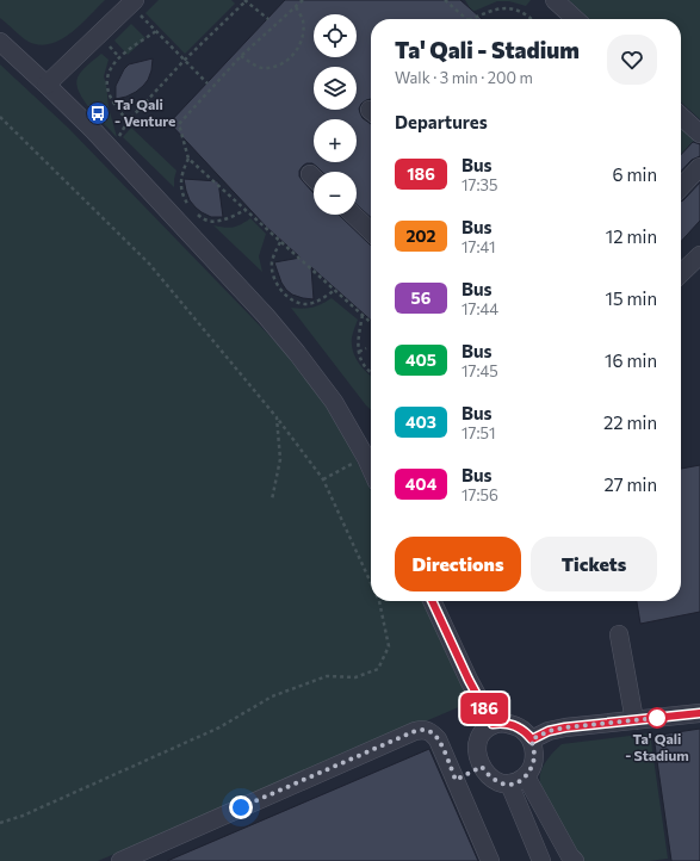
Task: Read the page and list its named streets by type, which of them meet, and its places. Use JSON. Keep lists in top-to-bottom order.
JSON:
{
  "places": {
    "bus stop": ["Ta' Qali - Venture"],
    "other": ["Ta' Qali - Stadium"]
  },
  "lines": ["bus line 186"],
  "page": {
    "on_map": "186",
    "map_buttons": ["+", "−"],
    "heading": [
      ["Ta' Qali - Stadium", "Walk · 3 min · 200 m"],
      "Departures"
    ],
    "list": [
      {
        "mark": "186",
        "name": "Bus",
        "note": "17:35",
        "value": "6 min"
      },
      {
        "mark": "202",
        "name": "Bus",
        "note": "17:41",
        "value": "12 min"
      },
      {
        "mark": "56",
        "name": "Bus",
        "note": "17:44",
        "value": "15 min"
      },
      {
        "mark": "405",
        "name": "Bus",
        "note": "17:45",
        "value": "16 min"
      },
      {
        "mark": "403",
        "name": "Bus",
        "note": "17:51",
        "value": "22 min"
      },
      {
        "mark": "404",
        "name": "Bus",
        "note": "17:56",
        "value": "27 min"
      }
    ],
    "buttons": ["Directions", "Tickets"]
  }
}
